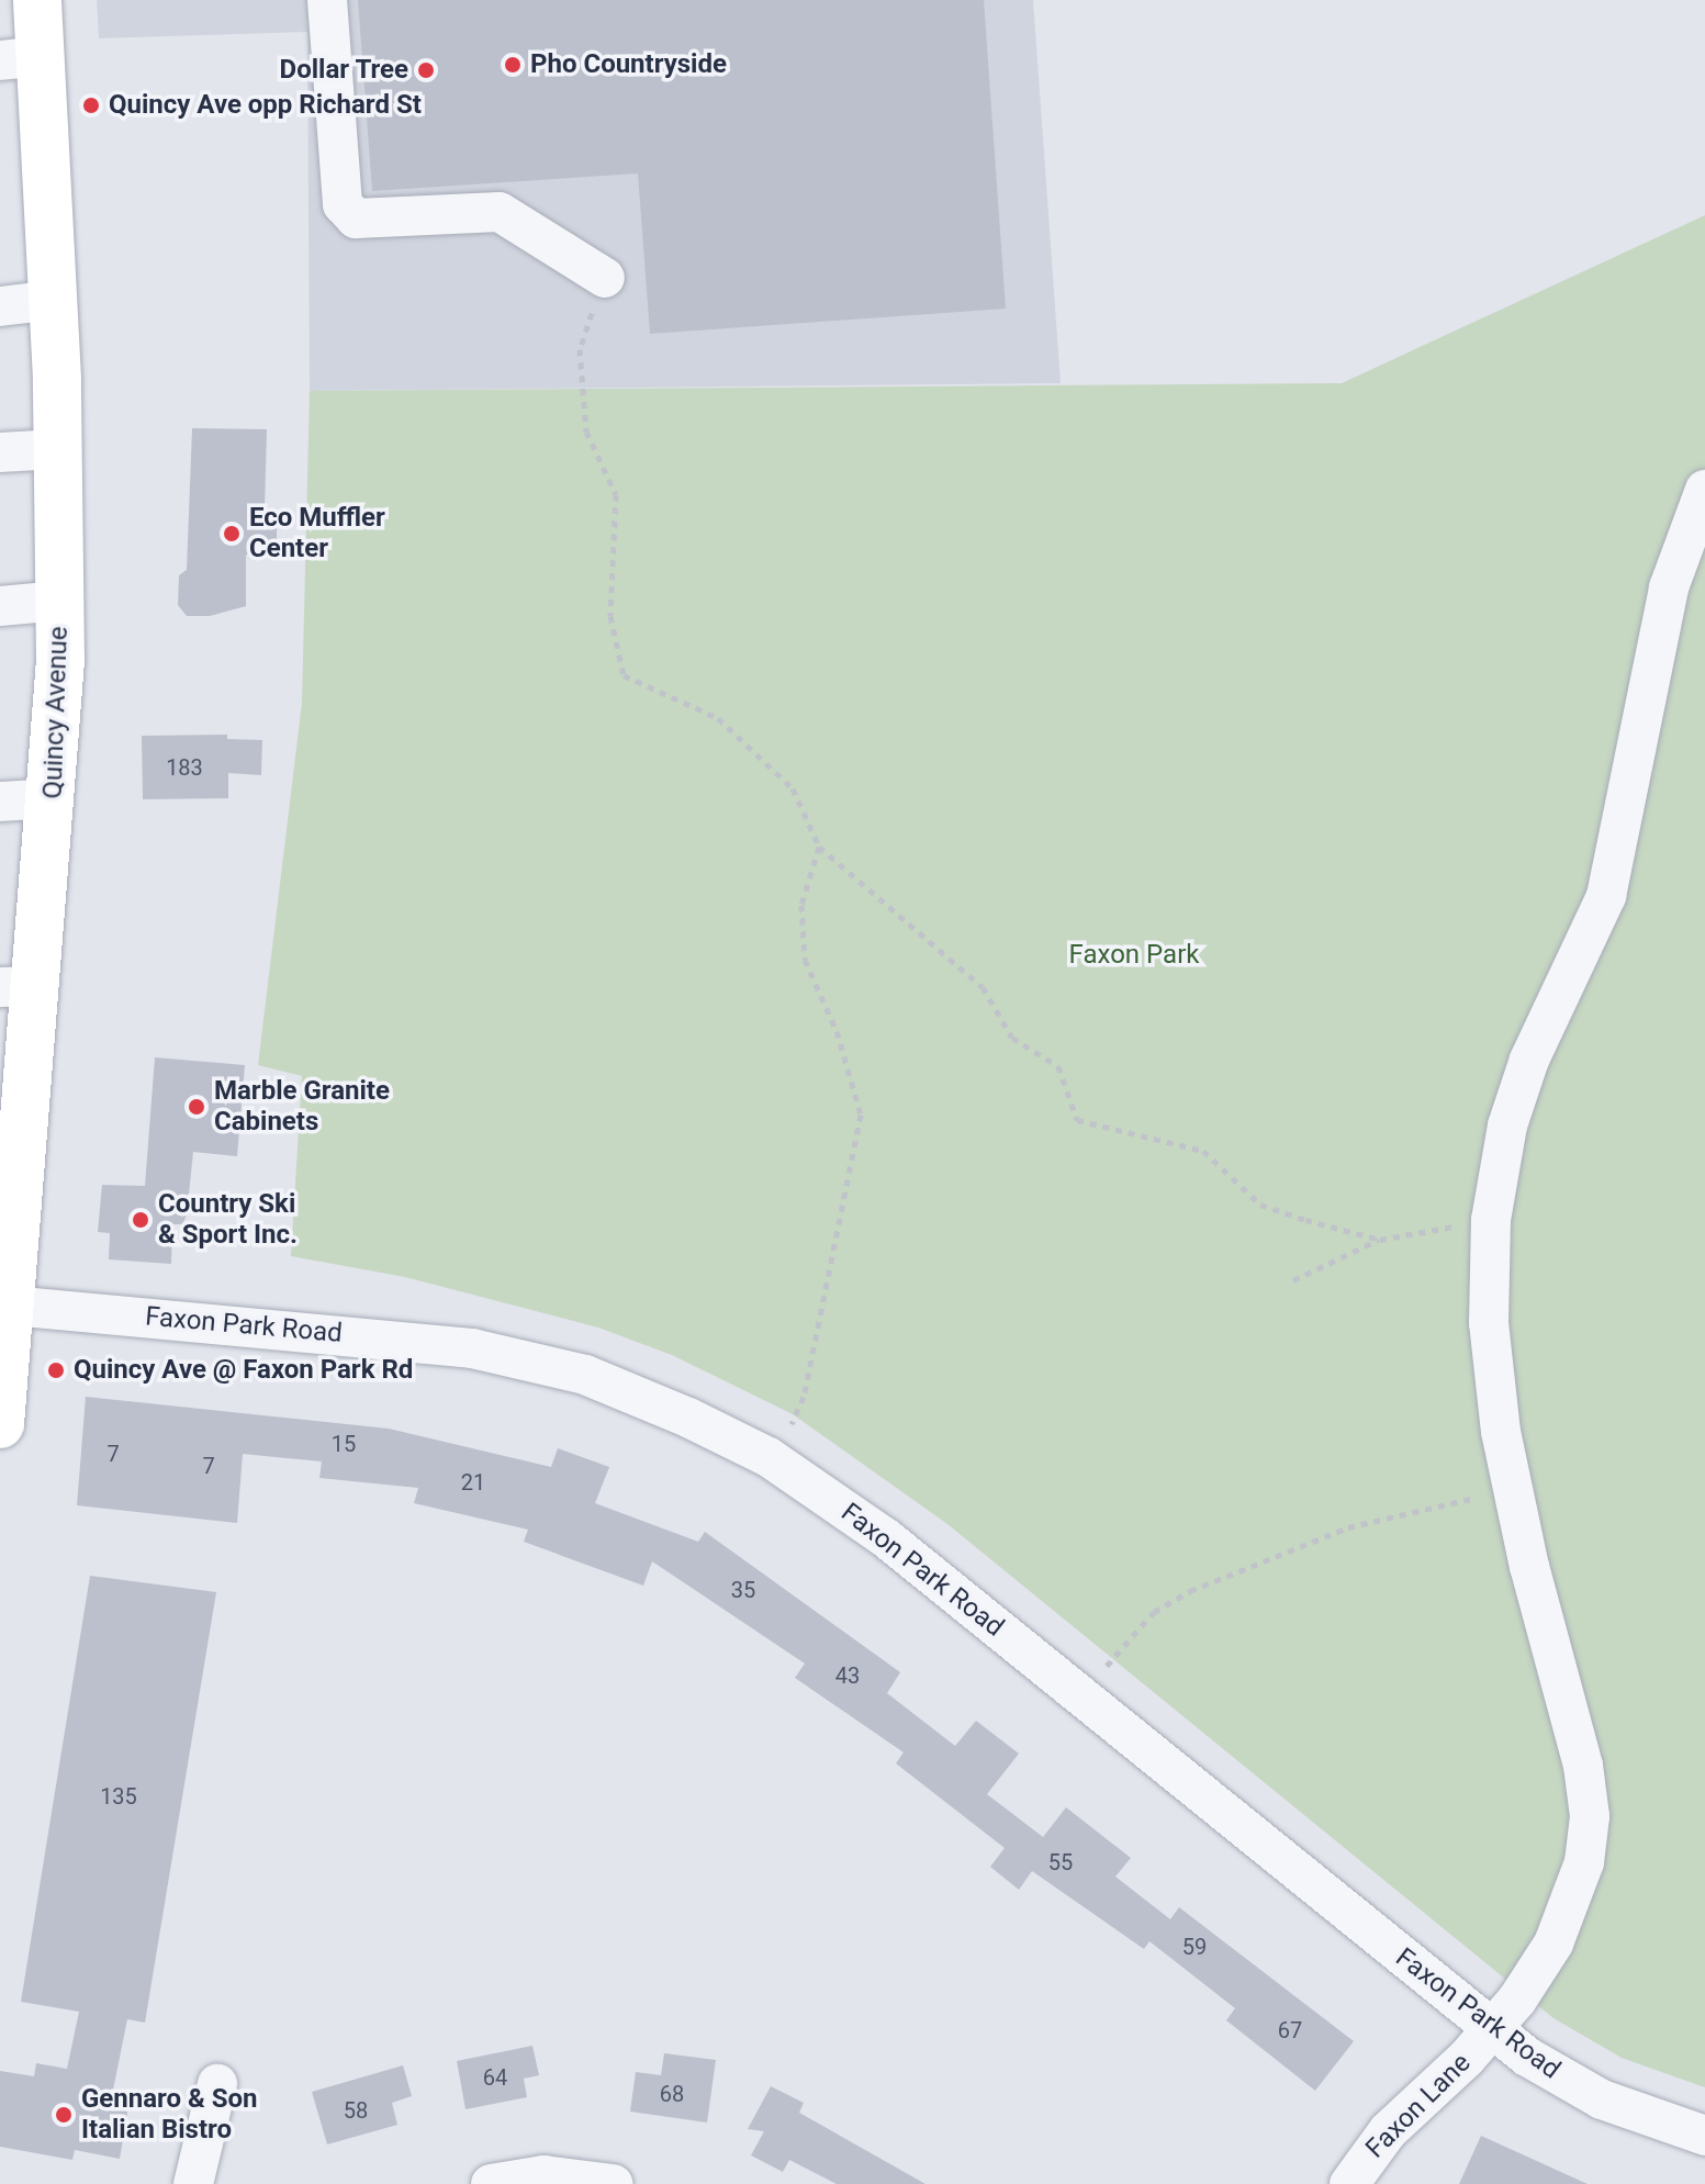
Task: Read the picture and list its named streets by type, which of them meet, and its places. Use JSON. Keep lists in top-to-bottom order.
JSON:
{
  "streets": {
    "main road": ["Quincy Avenue"],
    "street": ["Faxon Park Road", "Faxon Lane"]
  },
  "crossings": [
    ["Quincy Avenue", "Faxon Park Road"],
    ["Faxon Park Road", "Faxon Lane"]
  ],
  "parks": ["Faxon Park"],
  "places": [
    "Pho Countryside",
    "Dollar Tree",
    "Quincy Ave opp Richard St",
    "Eco Muffler Center",
    "Marble Granite Cabinets",
    "Country Ski & Sport Inc.",
    "Quincy Ave @ Faxon Park Rd",
    "Gennaro & Son Italian Bistro"
  ],
  "house_numbers": [
    "183",
    "15",
    "7",
    "7",
    "21",
    "35",
    "43",
    "135",
    "55",
    "59",
    "67",
    "64",
    "68",
    "58"
  ]
}
